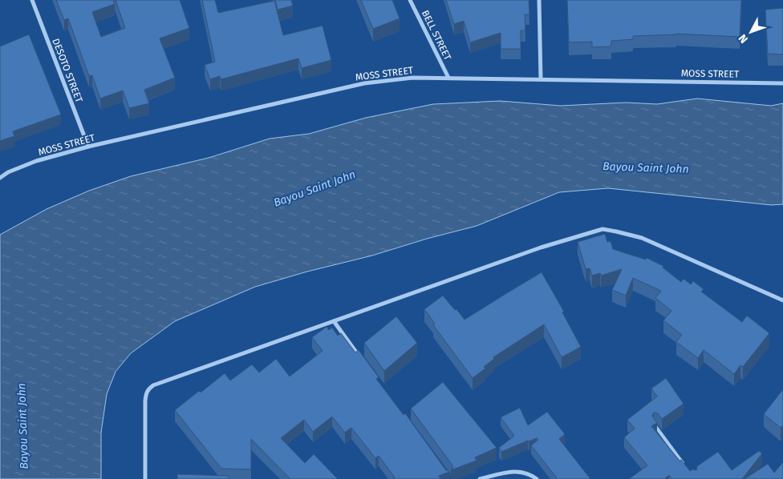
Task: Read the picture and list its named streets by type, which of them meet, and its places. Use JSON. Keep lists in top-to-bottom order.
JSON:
{
  "streets": {
    "street": ["BELL STREET", "DESOTO STREET", "MOSS STREET"]
  },
  "crossings": [
    ["BELL STREET", "MOSS STREET"],
    ["DESOTO STREET", "MOSS STREET"]
  ],
  "water": ["Bayou Saint John"],
  "north": "bottom left"
}
